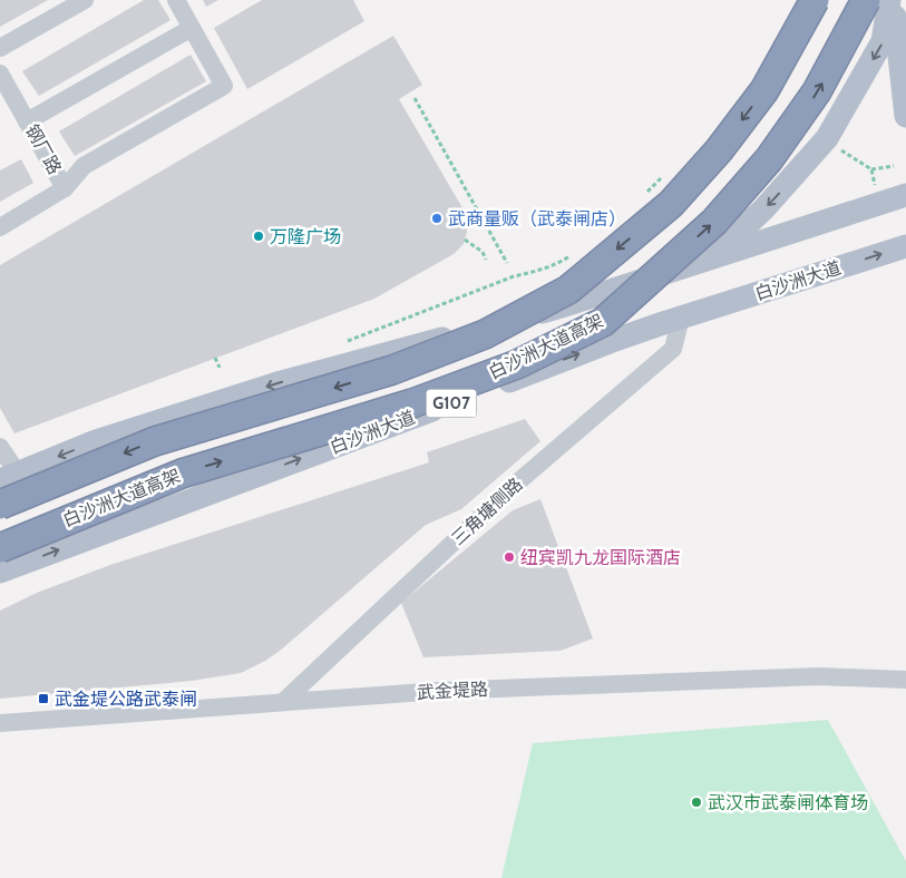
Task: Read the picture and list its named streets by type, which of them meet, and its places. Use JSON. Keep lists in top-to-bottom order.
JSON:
{
  "streets": {
    "highway": ["白沙洲大道高架"],
    "main road": ["白沙洲大道", "G107"],
    "street": ["钢厂路", "三角塘侧路", "武金堤路"]
  },
  "crossings": [
    ["白沙洲大道", "三角塘侧路"],
    ["三角塘侧路", "武金堤路"]
  ],
  "places": {
    "other": [
      "武商量贩（武泰闸店）",
      "万隆广场",
      "纽宾凯九龙国际酒店",
      "武汉市武泰闸体育场"
    ],
    "transit": ["武金堤公路武泰闸"]
  }
}
